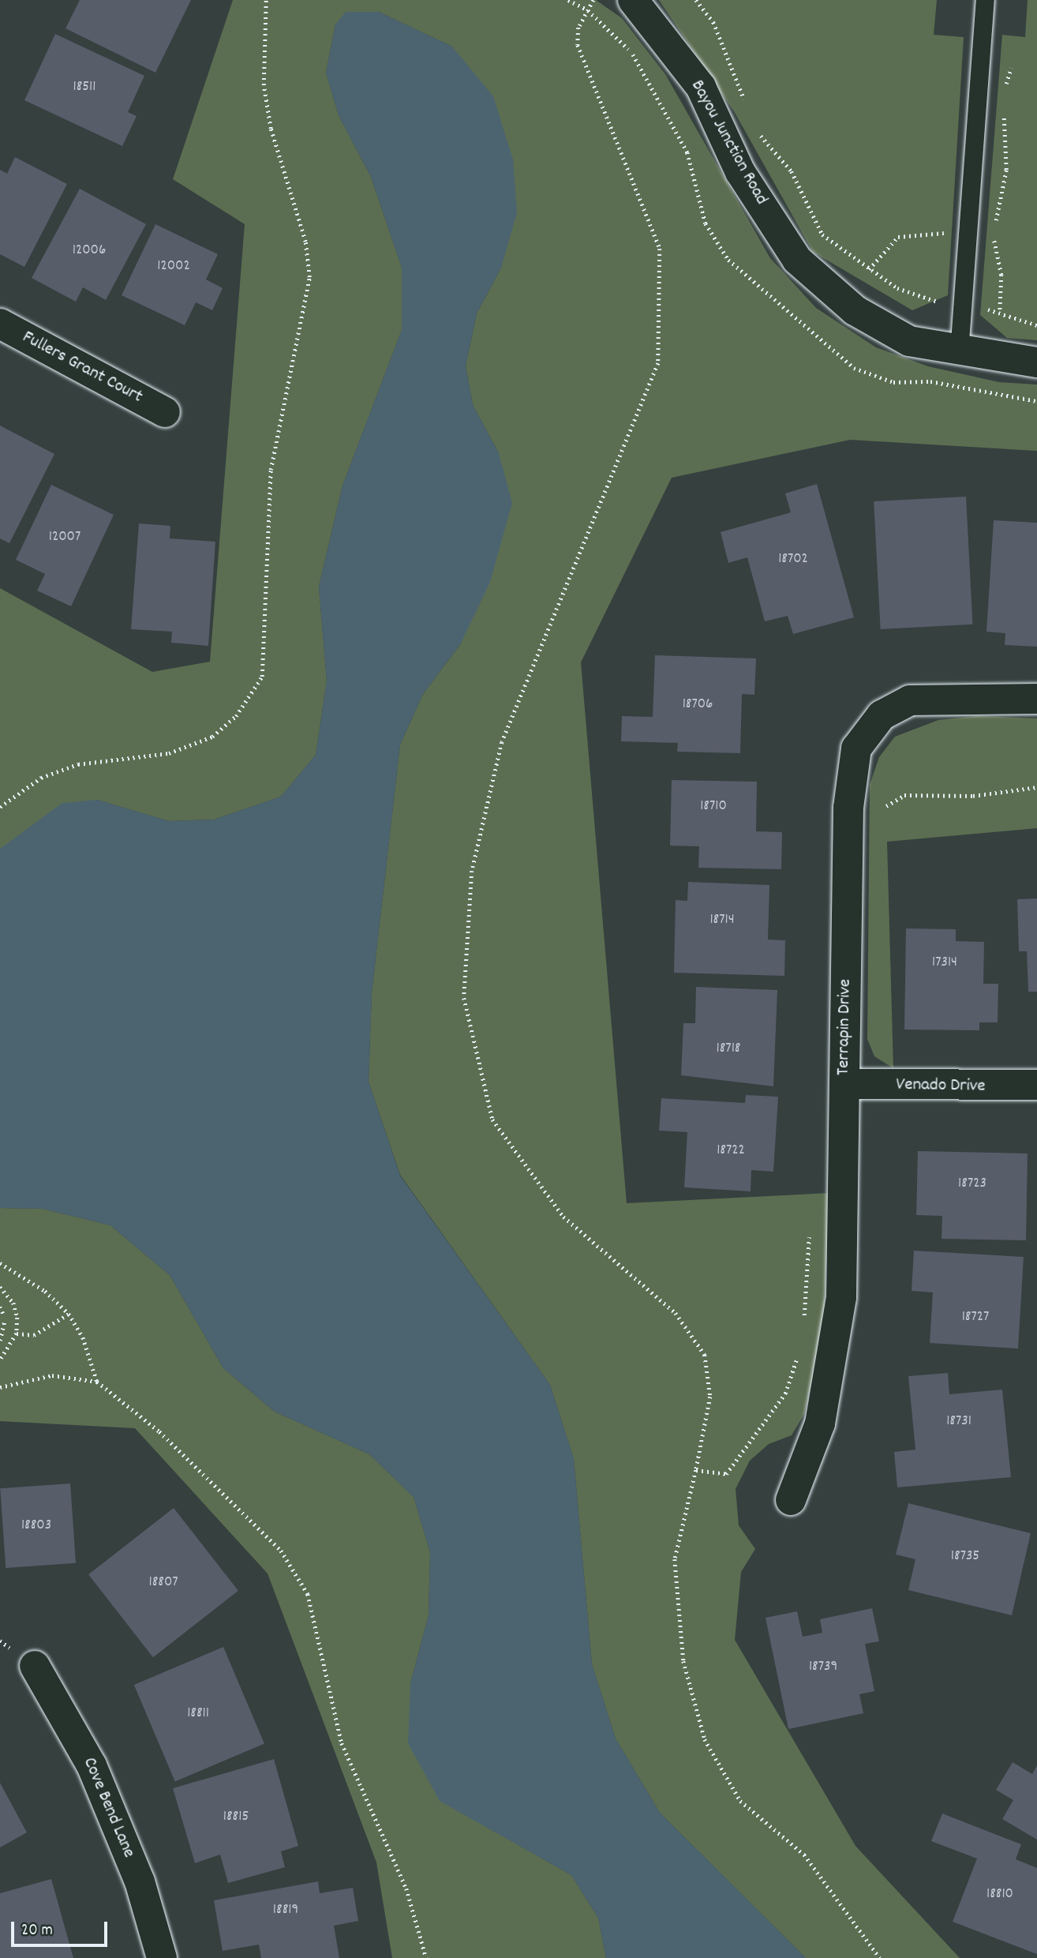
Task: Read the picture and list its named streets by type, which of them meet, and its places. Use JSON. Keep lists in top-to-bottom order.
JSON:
{
  "streets": {
    "street": [
      "Bayou Junction Road",
      "Fullers Grant Court",
      "Terrapin Drive",
      "Venado Drive",
      "Cove Bend Lane"
    ]
  },
  "crossings": [
    ["Terrapin Drive", "Venado Drive"]
  ],
  "house_numbers": [
    "18511",
    "12006",
    "12002",
    "12007",
    "18702",
    "18706",
    "18710",
    "18714",
    "17314",
    "18718",
    "18722",
    "18723",
    "18727",
    "18731",
    "18803",
    "18735",
    "18807",
    "18739",
    "18811",
    "18815",
    "18810",
    "18819"
  ],
  "scale_bar": "20 m"
}
